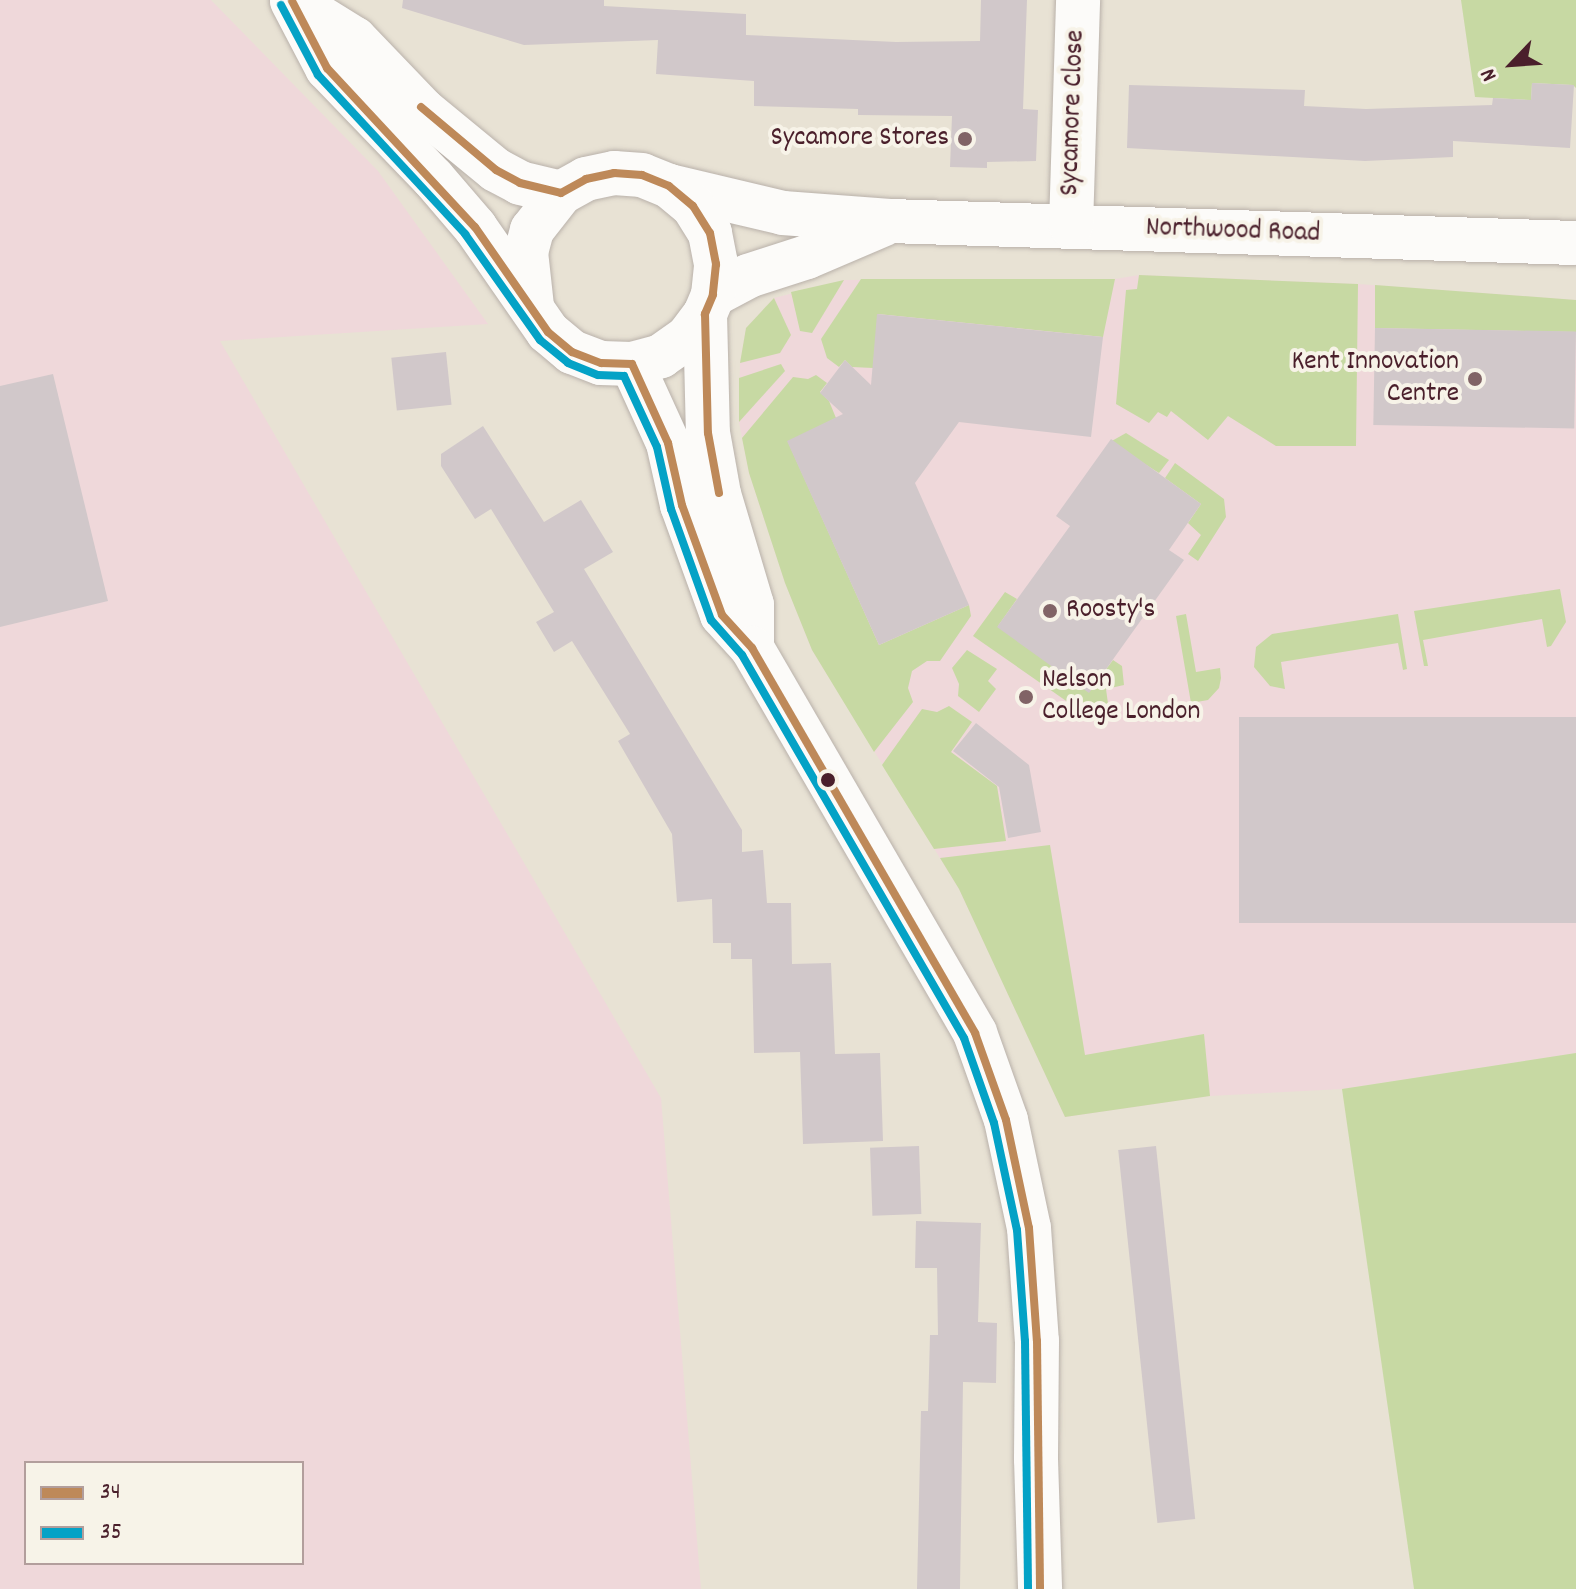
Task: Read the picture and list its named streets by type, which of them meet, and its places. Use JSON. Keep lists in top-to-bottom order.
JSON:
{
  "streets": {
    "main road": ["Sycamore Close", "Northwood Road"]
  },
  "crossings": [
    ["Sycamore Close", "Northwood Road"]
  ],
  "places": [
    "Sycamore Stores",
    "Kent Innovation Centre",
    "Roosty's",
    "Nelson College London"
  ],
  "lines": ["transit line 34", "transit line 35"],
  "legend": ["34", "35"],
  "north": "bottom left"
}
